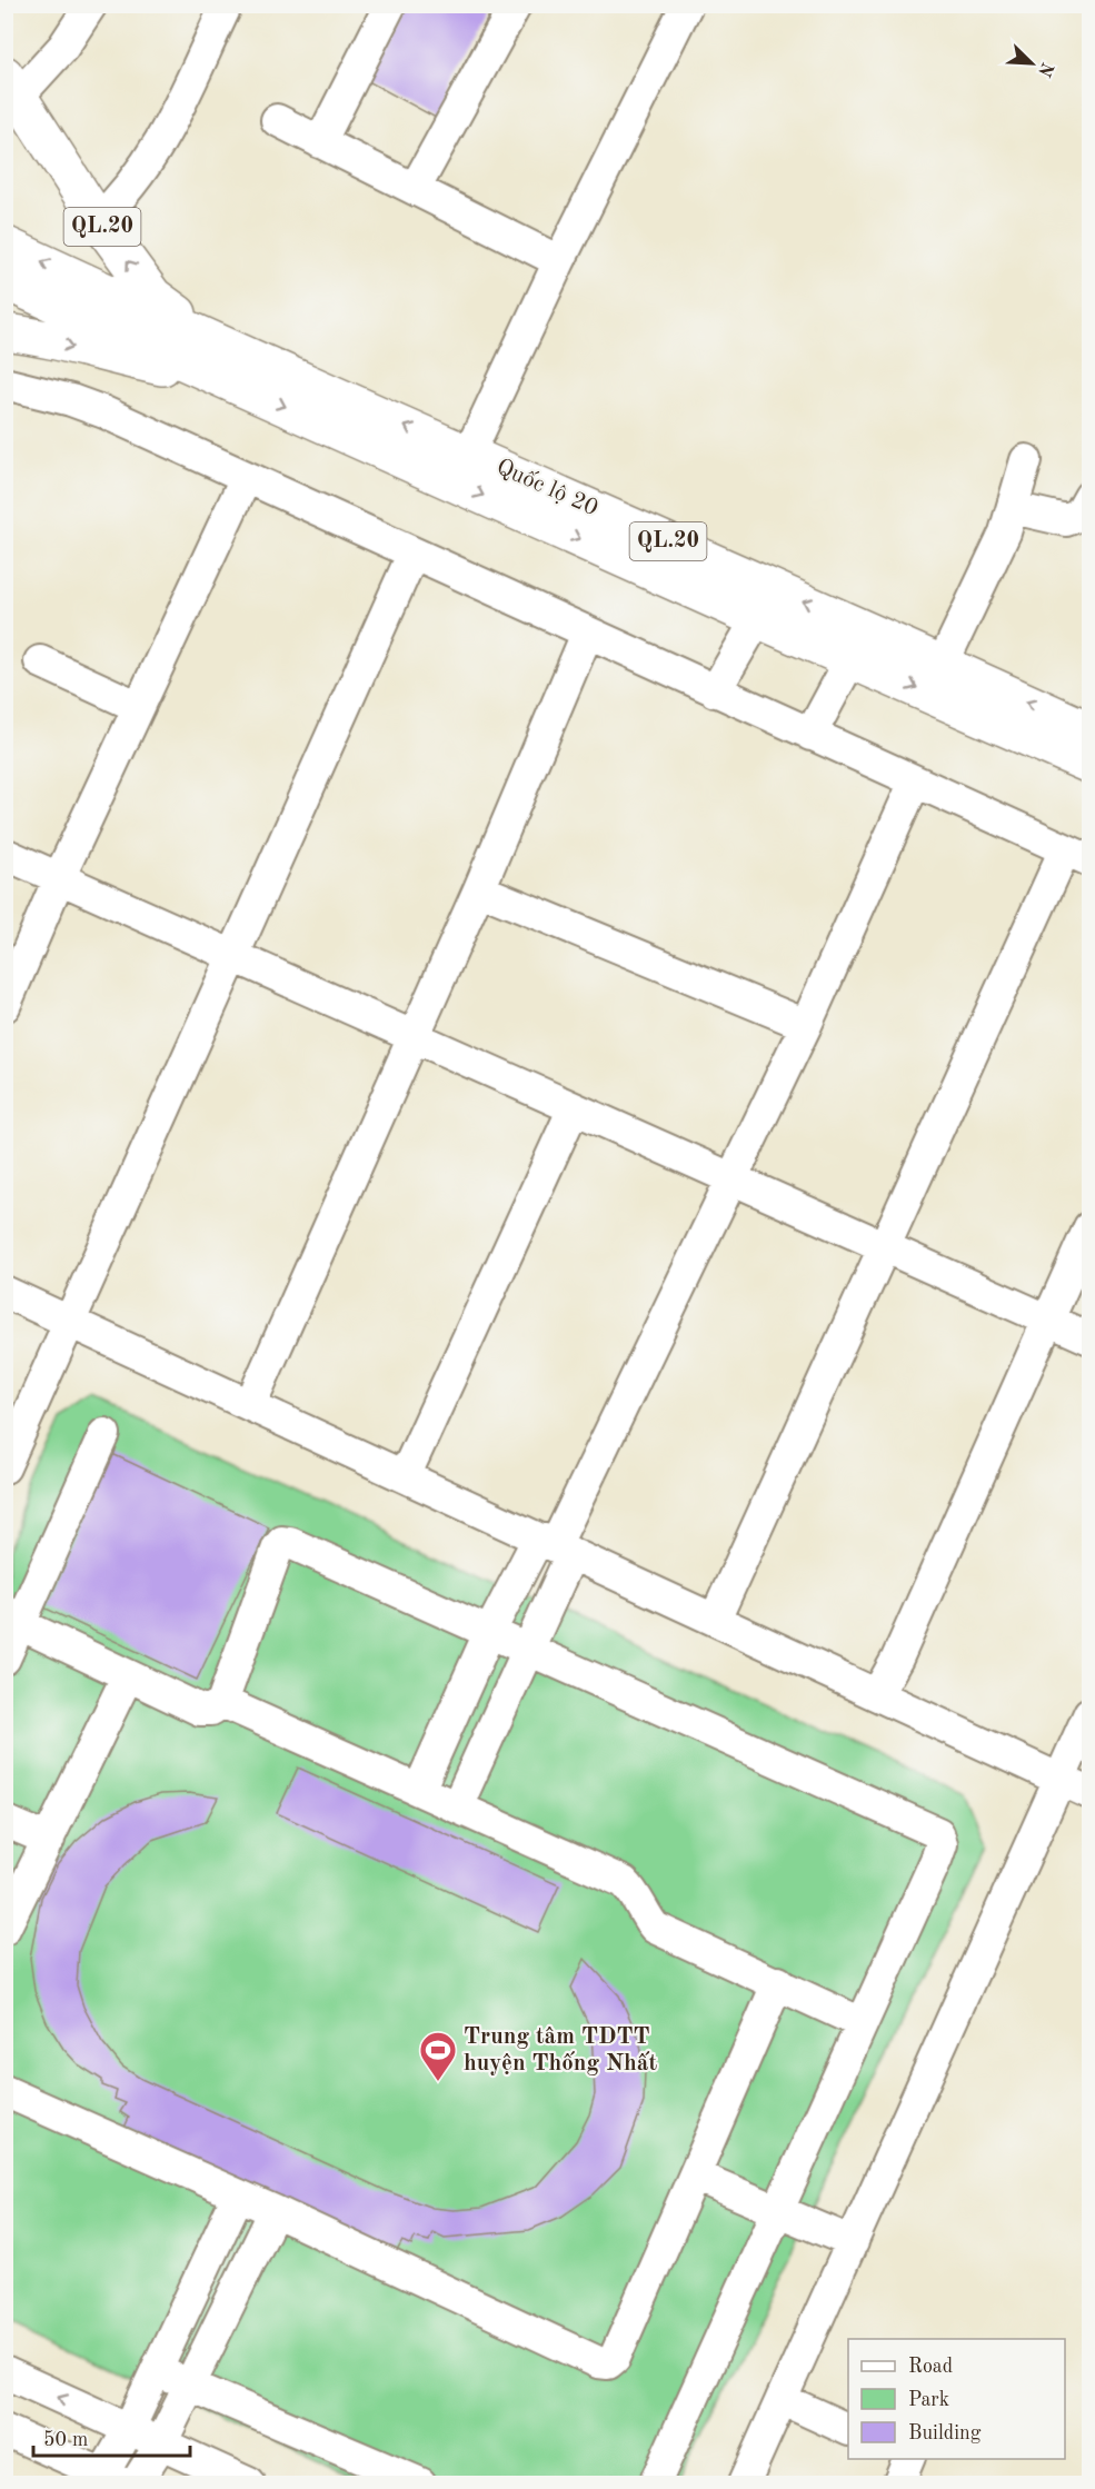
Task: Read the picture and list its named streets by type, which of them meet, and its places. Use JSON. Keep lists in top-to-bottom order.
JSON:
{
  "streets": {
    "highway": ["QL.20", "Quốc lộ 20"]
  },
  "crossings": [
    ["QL.20", "Quốc lộ 20"]
  ],
  "places": {
    "sports": ["Trung tâm TDTT huyện Thống Nhất"]
  },
  "legend": ["Road", "Park", "Building"],
  "scale_bar": "50 m",
  "north": "bottom right"
}
